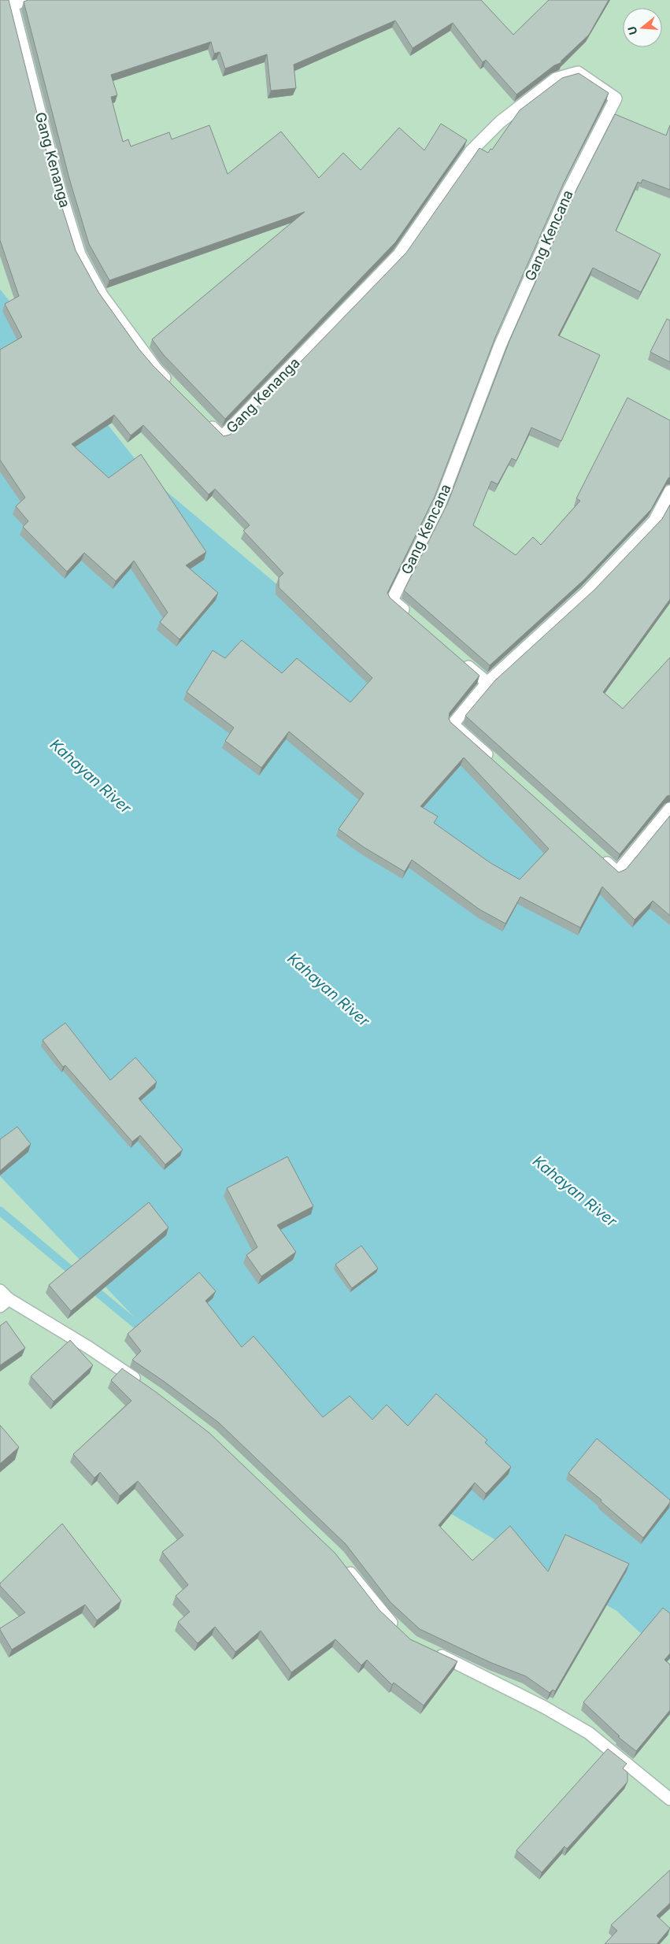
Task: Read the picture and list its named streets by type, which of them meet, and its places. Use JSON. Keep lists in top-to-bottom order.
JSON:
{
  "streets": {
    "street": ["Gang Kenanga", "Gang Kencana"]
  },
  "crossings": [
    ["Gang Kenanga", "Gang Kencana"]
  ],
  "water": ["Kahayan River"],
  "north": "left"
}
